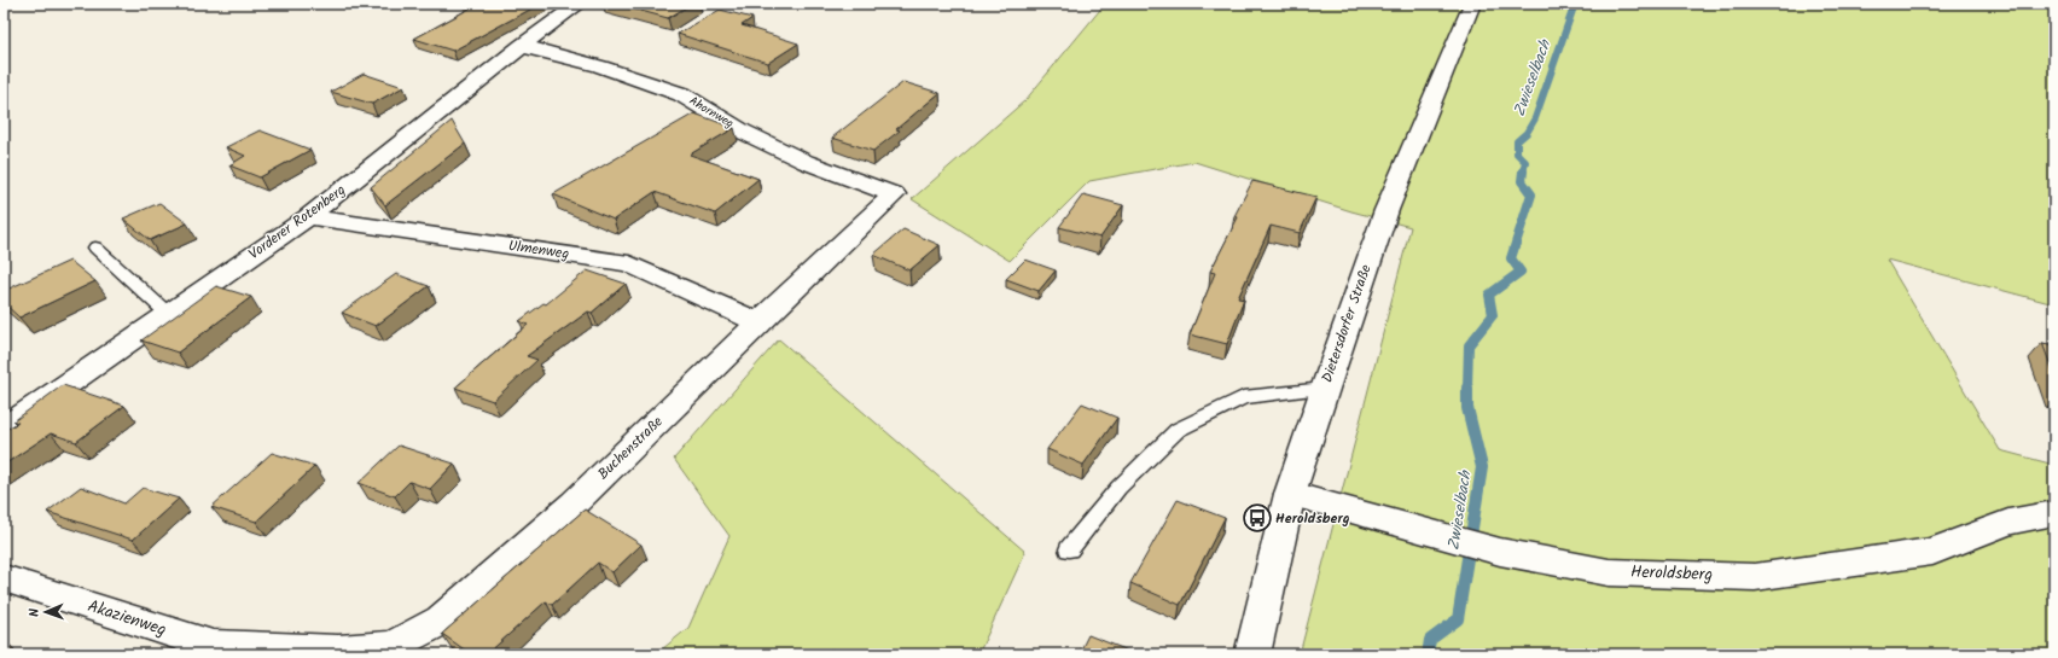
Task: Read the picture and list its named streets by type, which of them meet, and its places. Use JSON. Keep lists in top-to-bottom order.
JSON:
{
  "streets": {
    "street": [
      "Ahornweg",
      "Vorderer Rotenberg",
      "Ulmenweg",
      "Dietersdorfer Straße",
      "Buchenstraße",
      "Heroldsberg",
      "Akazienweg"
    ]
  },
  "crossings": [
    ["Ahornweg", "Vorderer Rotenberg"],
    ["Ahornweg", "Buchenstraße"],
    ["Vorderer Rotenberg", "Ulmenweg"],
    ["Ulmenweg", "Buchenstraße"],
    ["Dietersdorfer Straße", "Heroldsberg"],
    ["Buchenstraße", "Akazienweg"]
  ],
  "water": ["Zwieselbach"],
  "places": {
    "bus stop": ["Heroldsberg"]
  },
  "north": "left"
}
